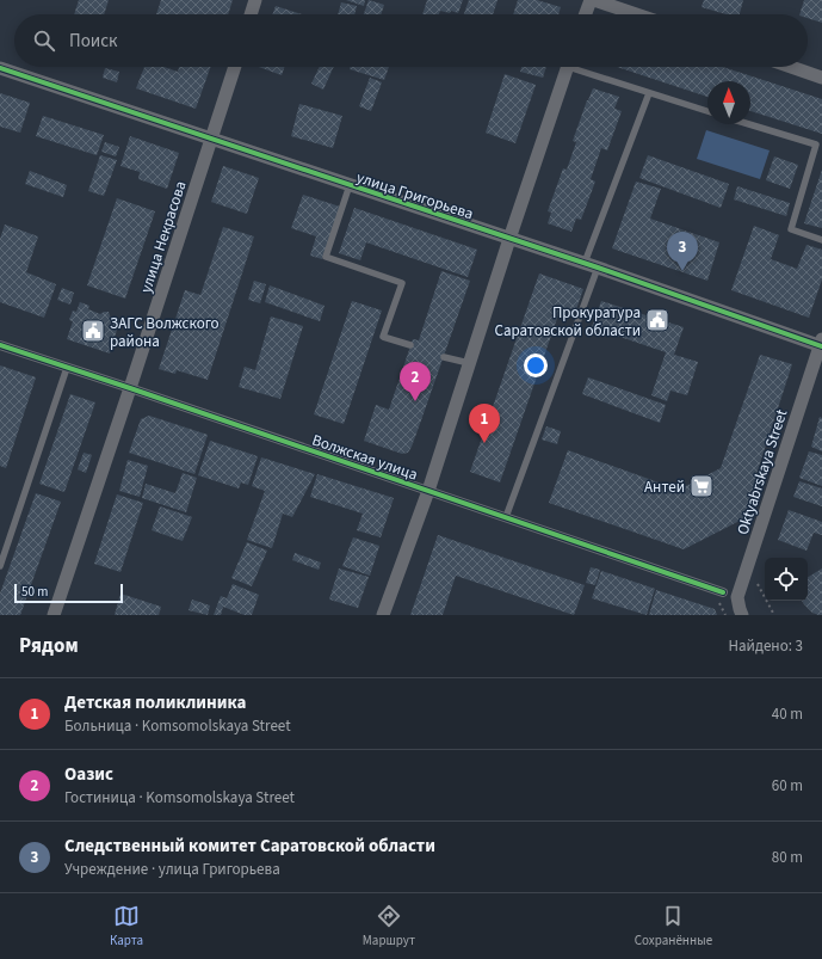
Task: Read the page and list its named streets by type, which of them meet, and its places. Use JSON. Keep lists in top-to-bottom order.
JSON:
{
  "streets": {
    "street": [
      "улица Григорьева",
      "улица Некрасова",
      "Волжская улица",
      "Oktyabrskaya Street"
    ]
  },
  "crossings": [
    ["улица Григорьева", "улица Некрасова"],
    ["улица Григорьева", "Oktyabrskaya Street"],
    ["улица Некрасова", "Волжская улица"]
  ],
  "places": {
    "public building": ["Прокуратура Саратовской области", "ЗАГС Волжского района"],
    "supermarket": ["Антей"]
  },
  "scale_bar": "50 m",
  "north": "top",
  "page": {
    "search": "Поиск",
    "pins": ["3", "2", "1"],
    "scale": "50 m",
    "heading": ["Рядом", "Найдено: 3"],
    "list": [
      {
        "mark": "1",
        "name": "Детская поликлиника",
        "note": "Больница · Komsomolskaya Street",
        "value": "40 m"
      },
      {
        "mark": "2",
        "name": "Оазис",
        "note": "Гостиница · Komsomolskaya Street",
        "value": "60 m"
      },
      {
        "mark": "3",
        "name": "Следственный комитет Саратовской области",
        "note": "Учреждение · улица Григорьева",
        "value": "80 m"
      }
    ],
    "nav": ["Карта", "Маршрут", "Сохранённые"]
  }
}
